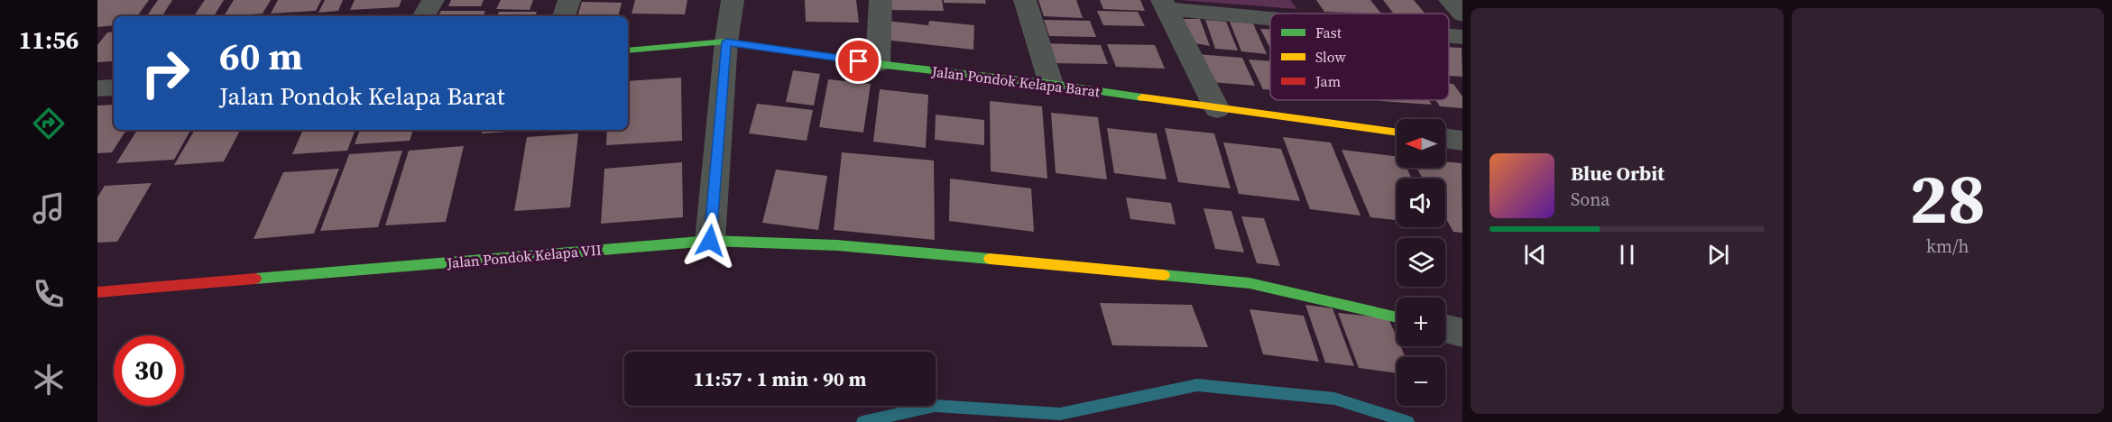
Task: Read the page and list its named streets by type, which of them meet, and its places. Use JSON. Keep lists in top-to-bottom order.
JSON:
{
  "streets": {
    "street": ["Jalan Pondok Kelapa Barat", "Jalan Pondok Kelapa VII"]
  },
  "legend": ["Fast", "Slow", "Jam"],
  "north": "left",
  "page": {
    "tabs": "11:56",
    "tile": ["28", "km/h"],
    "turn": ["60 m", "Jalan Pondok Kelapa Barat"],
    "map_buttons": ["+", "−"],
    "song": ["Blue Orbit", "Sona"],
    "limit": "30",
    "trip": "11:57 · 1 min · 90 m"
  }
}
